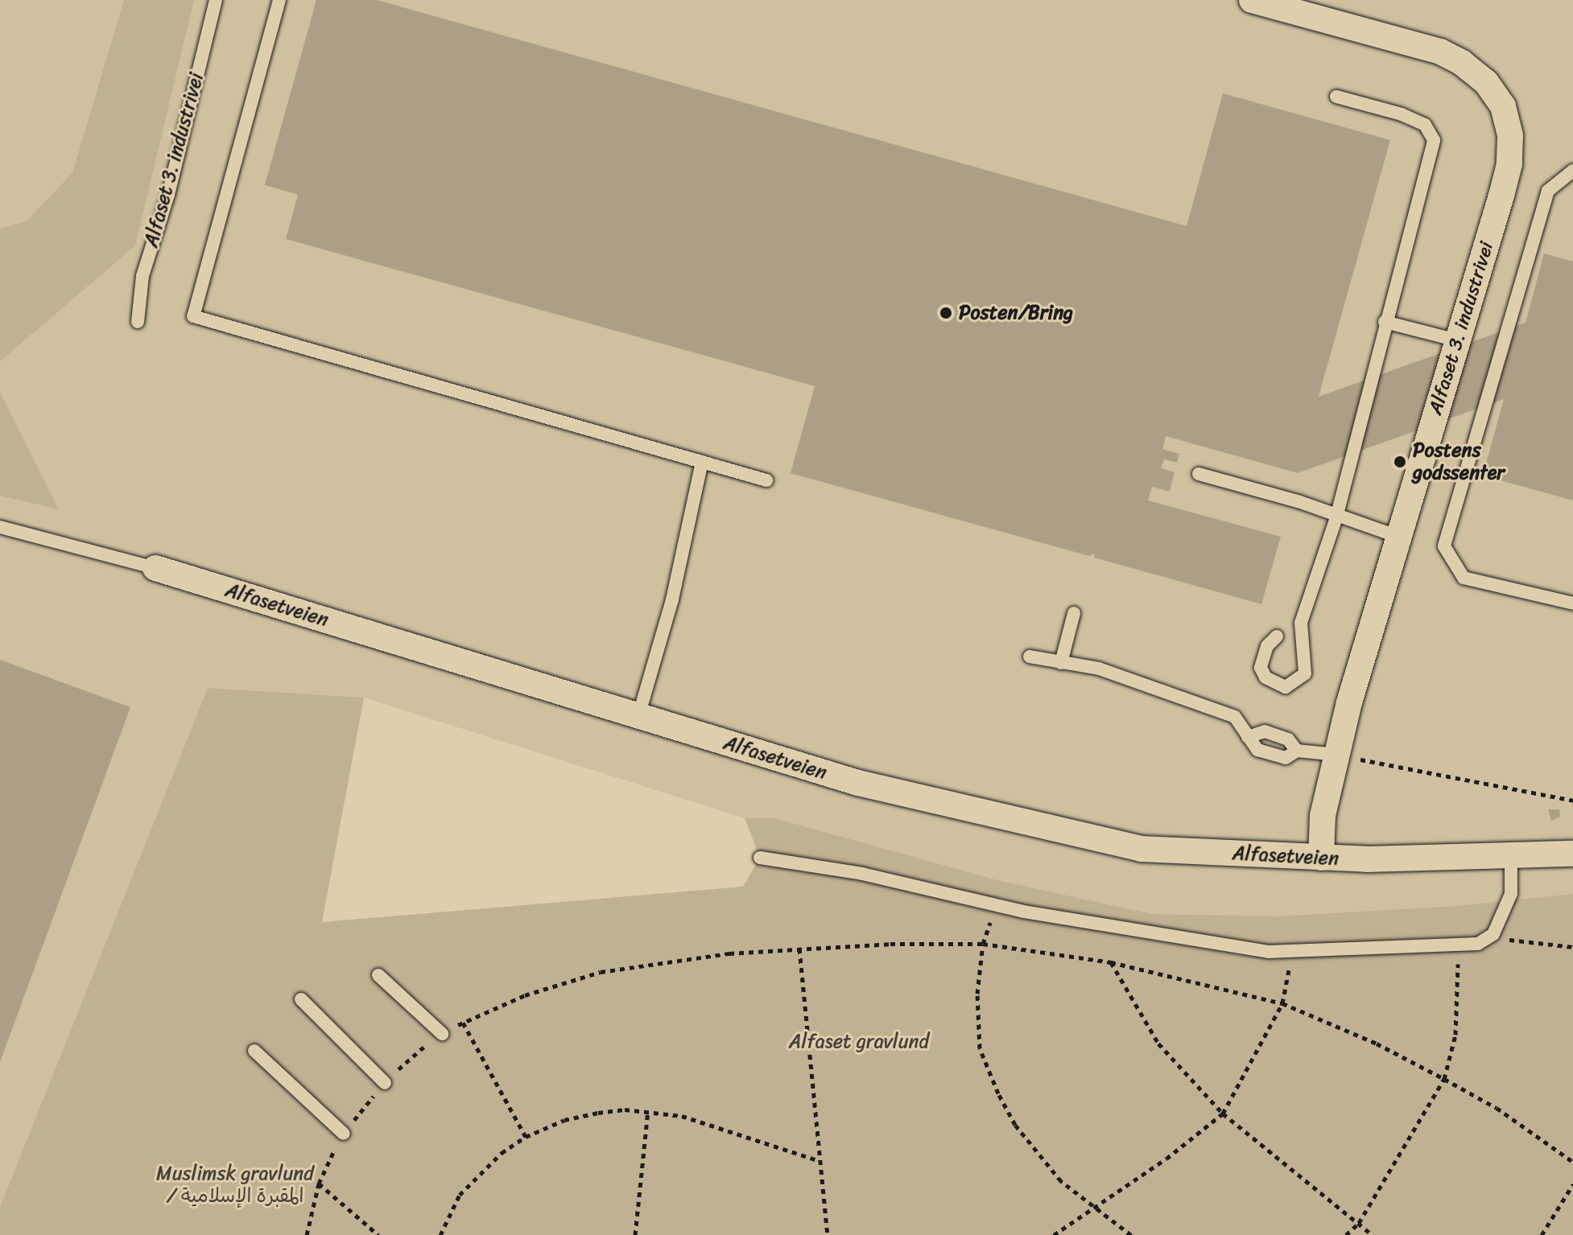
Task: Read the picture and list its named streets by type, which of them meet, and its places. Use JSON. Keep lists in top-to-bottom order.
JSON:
{
  "streets": {
    "street": ["Alfaset 3. industrivei", "Alfasetveien"]
  },
  "crossings": [
    ["Alfaset 3. industrivei", "Alfasetveien"]
  ],
  "parks": ["Alfaset gravlund", "Muslimsk gravlund / المقبرة الإسلامية"],
  "places": ["Posten/Bring", "Postens godssenter"]
}
